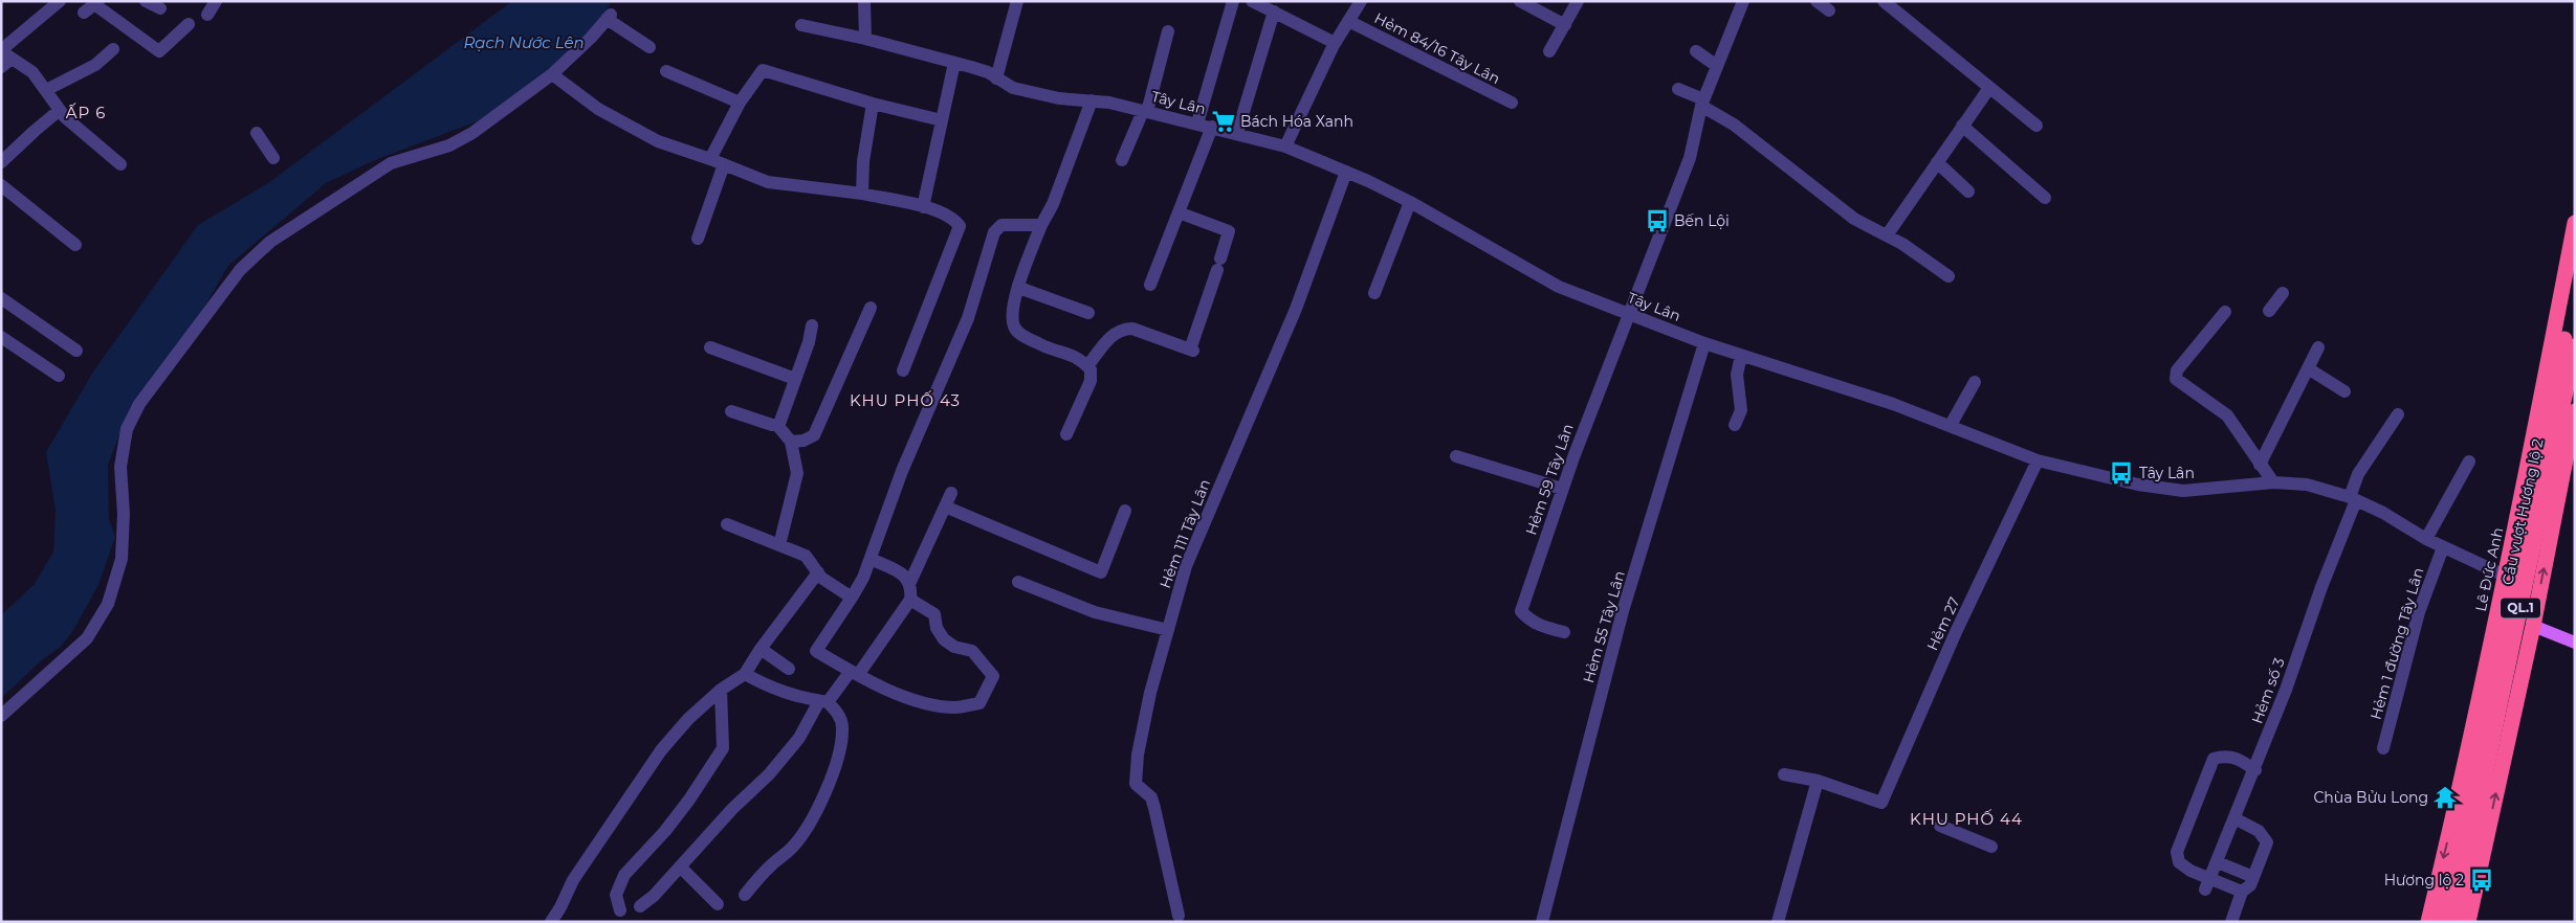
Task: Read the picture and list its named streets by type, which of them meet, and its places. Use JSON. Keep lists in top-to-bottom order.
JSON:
{
  "streets": {
    "highway": ["Cầu vượt Hương lộ 2", "Lê Đức Anh", "QL.1"],
    "street": [
      "Hẻm 84/16 Tây Lân",
      "Tây Lân",
      "Hẻm 59 Tây Lân",
      "Hẻm 111 Tây Lân",
      "Hẻm 27",
      "Hẻm 55 Tây Lân",
      "Hẻm 1 đường Tây Lân",
      "Hẻm số 3"
    ]
  },
  "crossings": [
    ["Tây Lân", "Hẻm 59 Tây Lân"],
    ["Tây Lân", "Hẻm 111 Tây Lân"],
    ["Tây Lân", "Lê Đức Anh"],
    ["Tây Lân", "Hẻm 27"],
    ["Tây Lân", "Hẻm 55 Tây Lân"],
    ["Tây Lân", "Hẻm 1 đường Tây Lân"],
    ["Tây Lân", "Hẻm số 3"],
    ["Cầu vượt Hương lộ 2", "QL.1"]
  ],
  "districts": ["ẤP 6", "KHU PHỐ 43", "KHU PHỐ 44"],
  "water": ["Rạch Nước Lên"],
  "places": {
    "supermarket": ["Bách Hóa Xanh"],
    "bus stop": ["Bến Lội", "Tây Lân", "Hương lộ 2"],
    "temple": ["Chùa Bửu Long"]
  }
}
